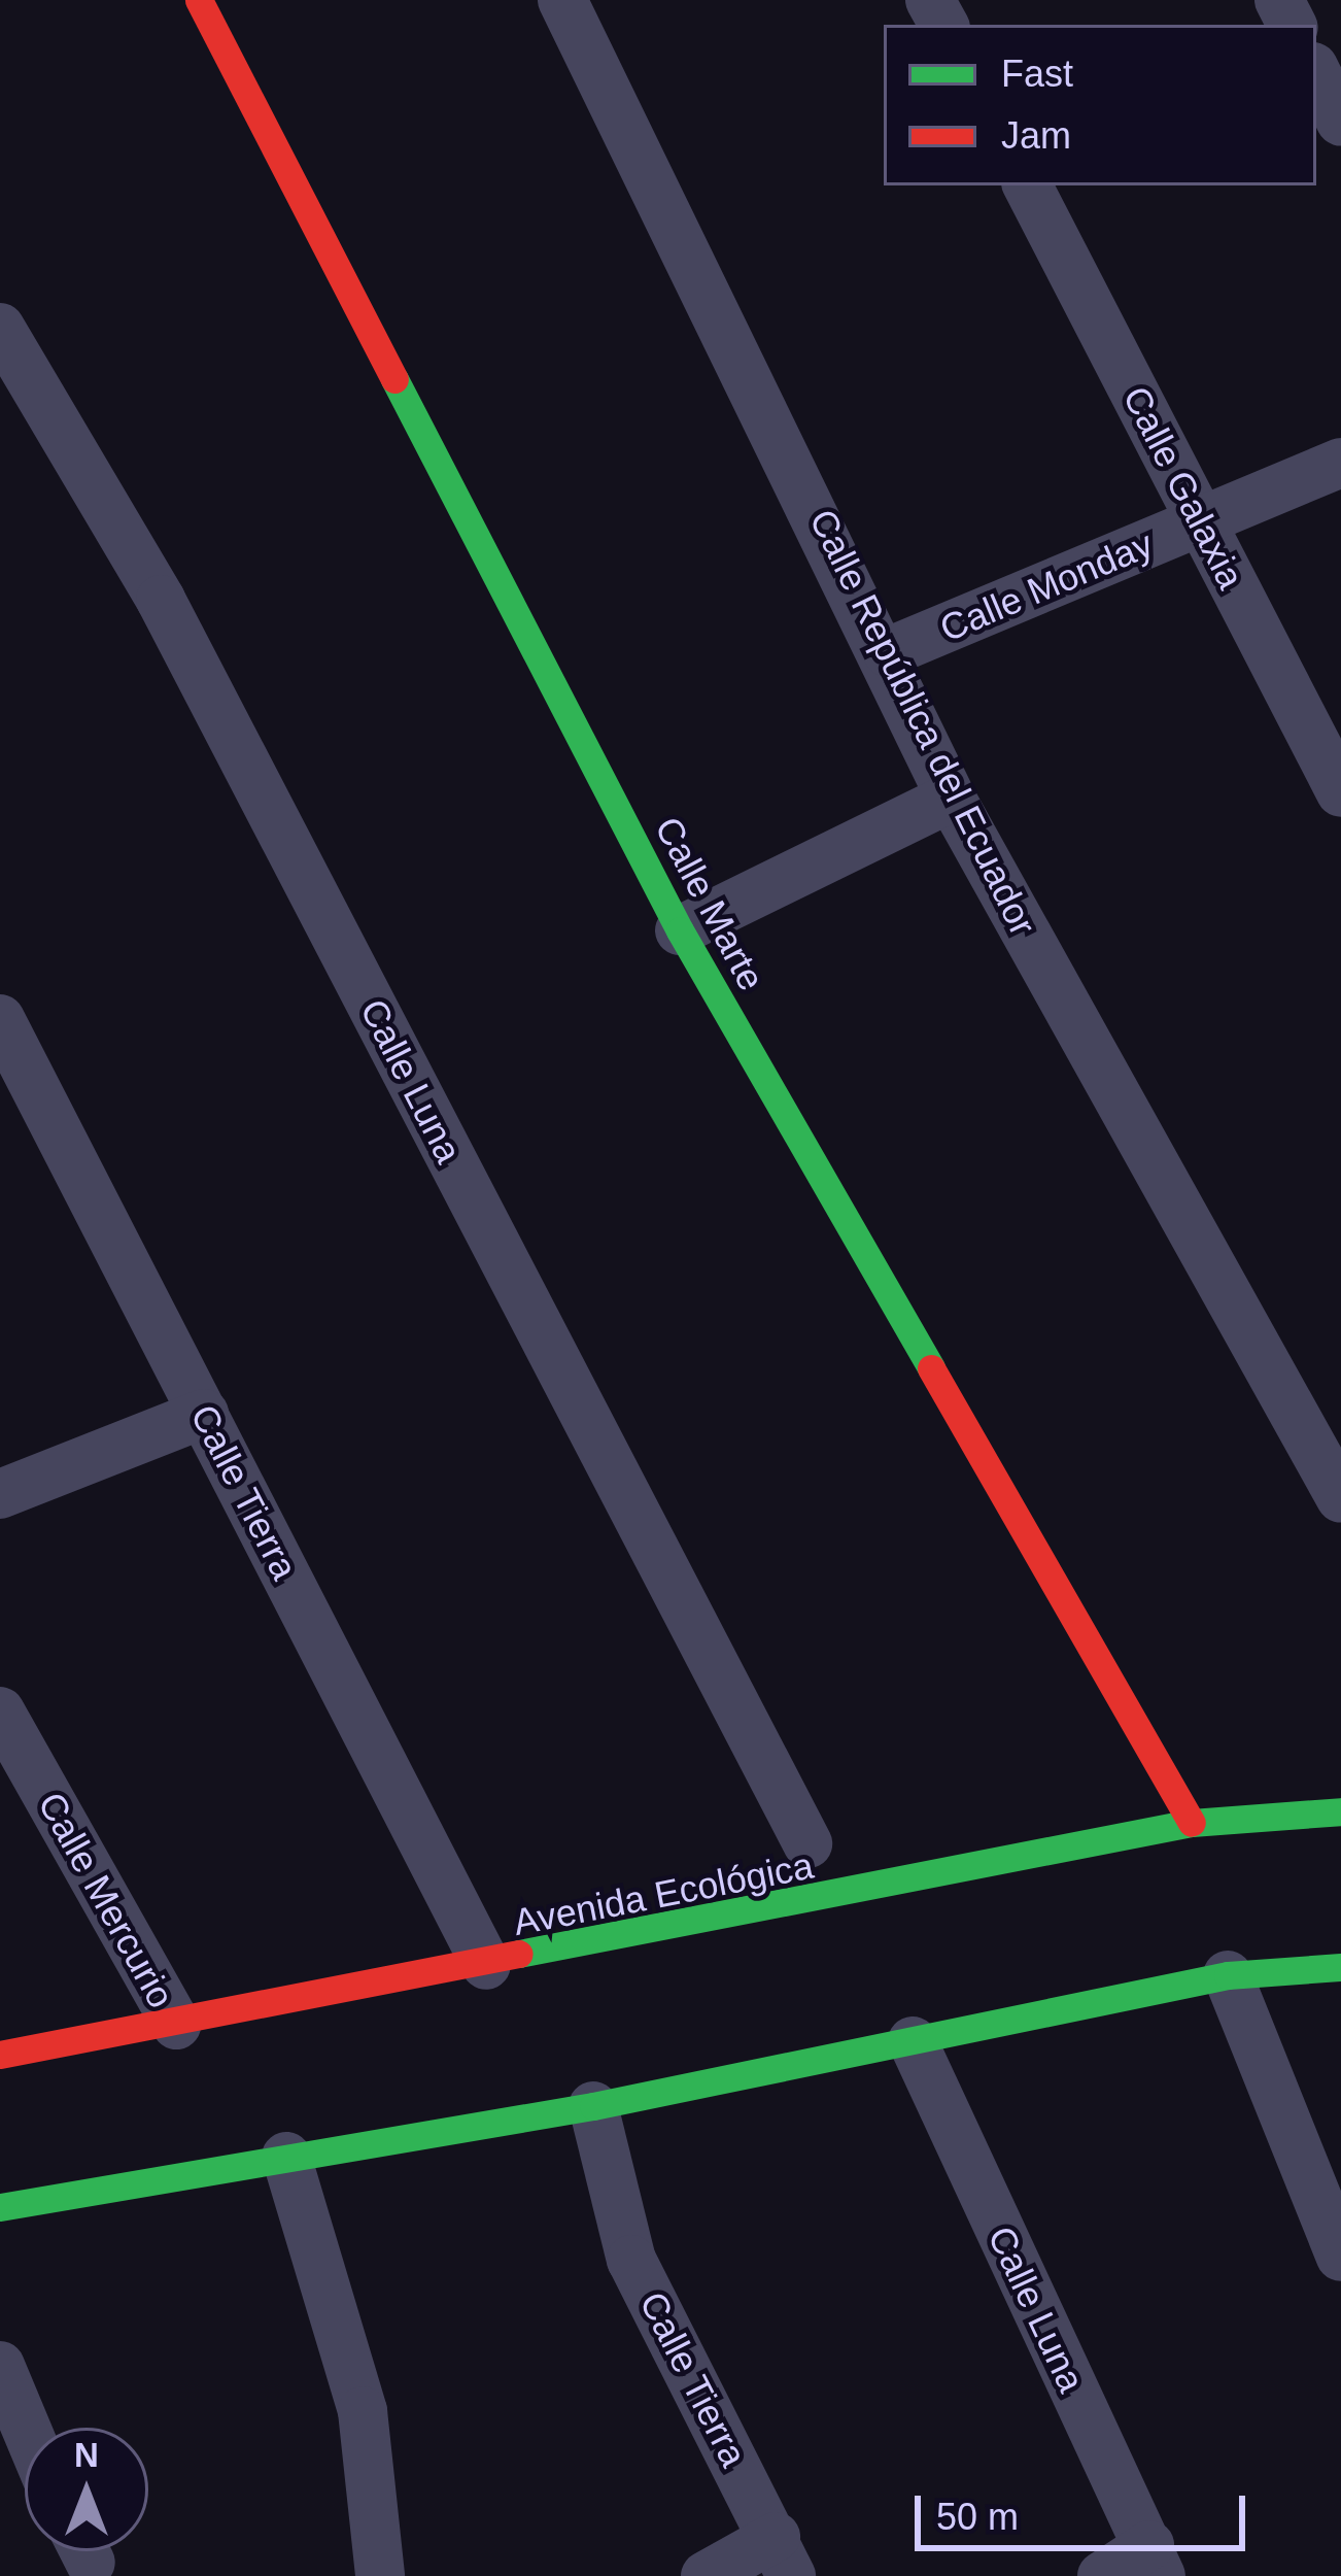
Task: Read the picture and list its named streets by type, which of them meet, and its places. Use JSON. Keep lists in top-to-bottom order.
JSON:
{
  "streets": {
    "main road": ["Calle Marte", "Avenida Ecológica"],
    "street": [
      "Calle Galaxia",
      "Calle Monday",
      "Calle República del Ecuador",
      "Calle Luna",
      "Calle Tierra",
      "Calle Mercurio"
    ]
  },
  "crossings": [
    ["Calle Galaxia", "Calle Monday"],
    ["Calle Monday", "Calle República del Ecuador"],
    ["Calle Marte", "Avenida Ecológica"],
    ["Calle Tierra", "Avenida Ecológica"],
    ["Avenida Ecológica", "Calle Mercurio"]
  ],
  "legend": ["Fast", "Jam"],
  "scale_bar": "50 m",
  "north": "top"
}
